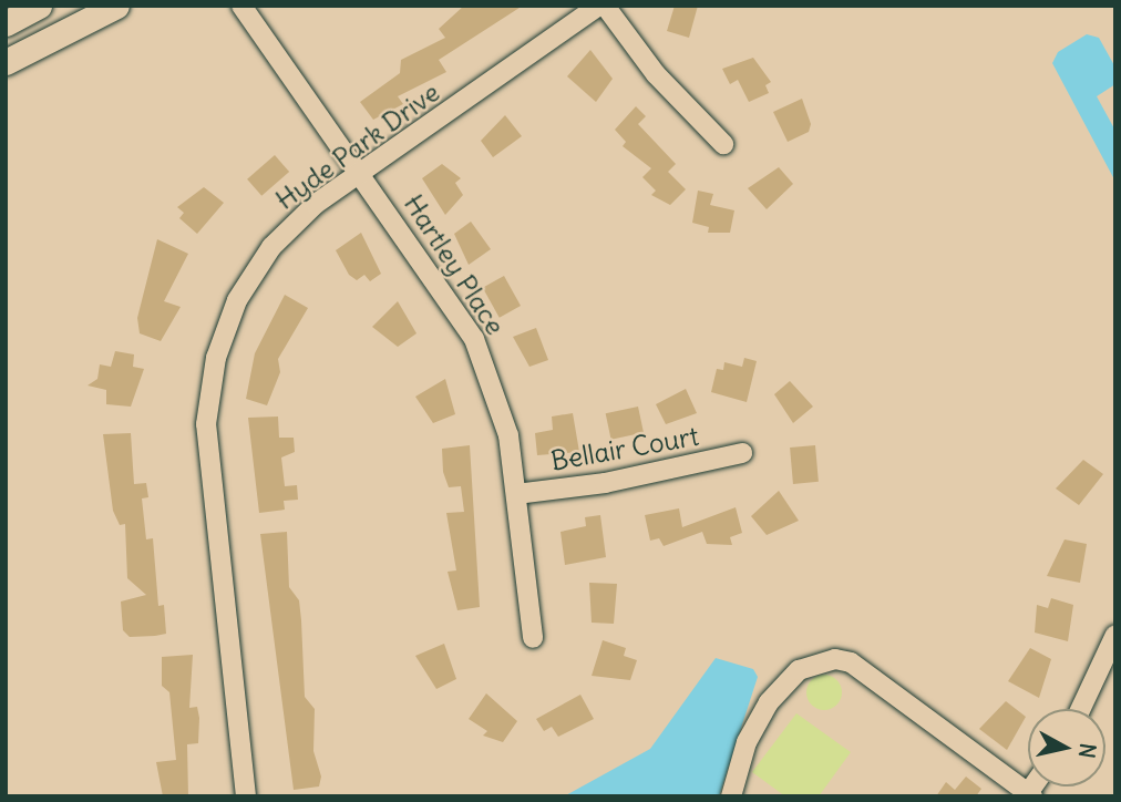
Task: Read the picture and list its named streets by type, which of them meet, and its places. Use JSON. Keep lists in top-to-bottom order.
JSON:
{
  "streets": {
    "street": ["Hyde Park Drive", "Hartley Place", "Bellair Court"]
  },
  "crossings": [
    ["Hyde Park Drive", "Hartley Place"],
    ["Hartley Place", "Bellair Court"]
  ],
  "north": "right"
}
